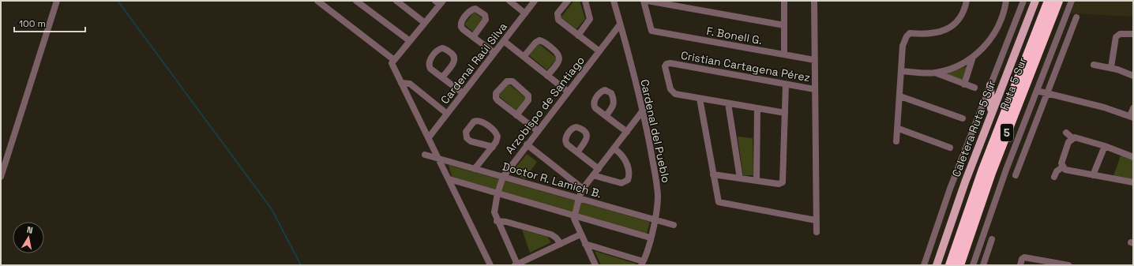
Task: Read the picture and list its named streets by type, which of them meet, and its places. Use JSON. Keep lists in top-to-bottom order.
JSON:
{
  "streets": {
    "highway": ["Ruta 5 Sur", "5"],
    "main road": ["Caletera Ruta 5 Sur"],
    "street": [
      "F. Bonell G.",
      "Cardenal Raúl Silva",
      "Cristian Cartagena Pérez",
      "Arzobispo de Santiago",
      "Cardenal del Pueblo",
      "Doctor R. Lamich B."
    ]
  },
  "crossings": [
    ["Arzobispo de Santiago", "Cardenal del Pueblo"],
    ["Arzobispo de Santiago", "Doctor R. Lamich B."],
    ["Cardenal del Pueblo", "Doctor R. Lamich B."]
  ],
  "scale_bar": "100 m",
  "north": "top"
}
